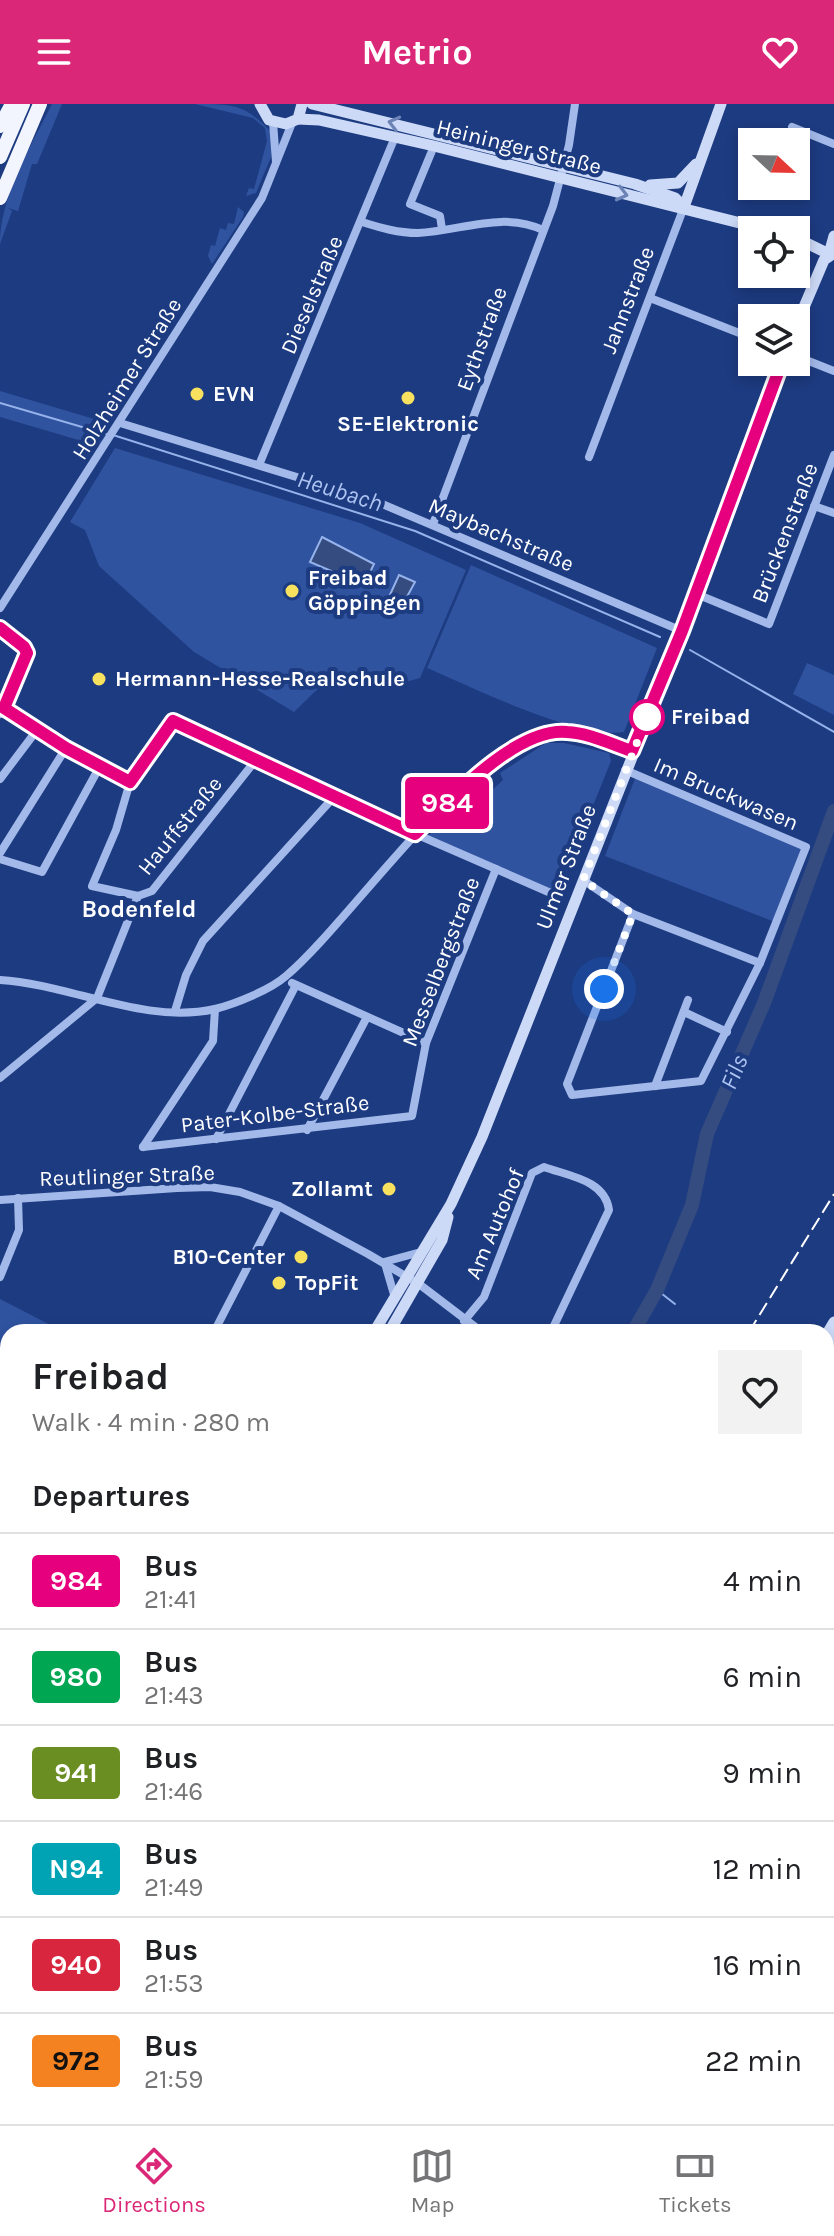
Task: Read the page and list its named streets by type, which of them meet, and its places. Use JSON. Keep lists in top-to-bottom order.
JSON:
{
  "streets": {
    "main road": ["Heininger Straße", "Jahnstraße", "Ulmer Straße"],
    "street": [
      "Dieselstraße",
      "Eythstraße",
      "Holzheimer Straße",
      "Brückenstraße",
      "Maybachstraße",
      "Im Bruckwasen",
      "Hauffstraße",
      "Messelbergstraße",
      "Pater-Kolbe-Straße",
      "Reutlinger Straße",
      "Am Autohof"
    ]
  },
  "crossings": [
    ["Heininger Straße", "Dieselstraße"],
    ["Heininger Straße", "Jahnstraße"],
    ["Heininger Straße", "Eythstraße"],
    ["Heininger Straße", "Holzheimer Straße"],
    ["Dieselstraße", "Maybachstraße"],
    ["Eythstraße", "Maybachstraße"],
    ["Holzheimer Straße", "Maybachstraße"],
    ["Brückenstraße", "Ulmer Straße"],
    ["Maybachstraße", "Ulmer Straße"],
    ["Im Bruckwasen", "Ulmer Straße"],
    ["Ulmer Straße", "Reutlinger Straße"],
    ["Messelbergstraße", "Pater-Kolbe-Straße"]
  ],
  "districts": ["Bodenfeld"],
  "water": ["Heubach", "Fils"],
  "places": [
    "EVN",
    "SE-Elektronic",
    "Freibad Göppingen",
    "Hermann-Hesse-Realschule",
    "Freibad",
    "Zollamt",
    "B10-Center",
    "TopFit"
  ],
  "lines": ["bus line 984"],
  "north": "right",
  "page": {
    "header": "Metrio",
    "on_map": "984",
    "heading": [
      ["Freibad", "Walk · 4 min · 280 m"],
      "Departures"
    ],
    "list": [
      {
        "mark": "984",
        "name": "Bus",
        "note": "21:41",
        "value": "4 min"
      },
      {
        "mark": "980",
        "name": "Bus",
        "note": "21:43",
        "value": "6 min"
      },
      {
        "mark": "941",
        "name": "Bus",
        "note": "21:46",
        "value": "9 min"
      },
      {
        "mark": "N94",
        "name": "Bus",
        "note": "21:49",
        "value": "12 min"
      },
      {
        "mark": "940",
        "name": "Bus",
        "note": "21:53",
        "value": "16 min"
      },
      {
        "mark": "972",
        "name": "Bus",
        "note": "21:59",
        "value": "22 min"
      }
    ],
    "tabs": ["Directions", "Map", "Tickets"]
  }
}
